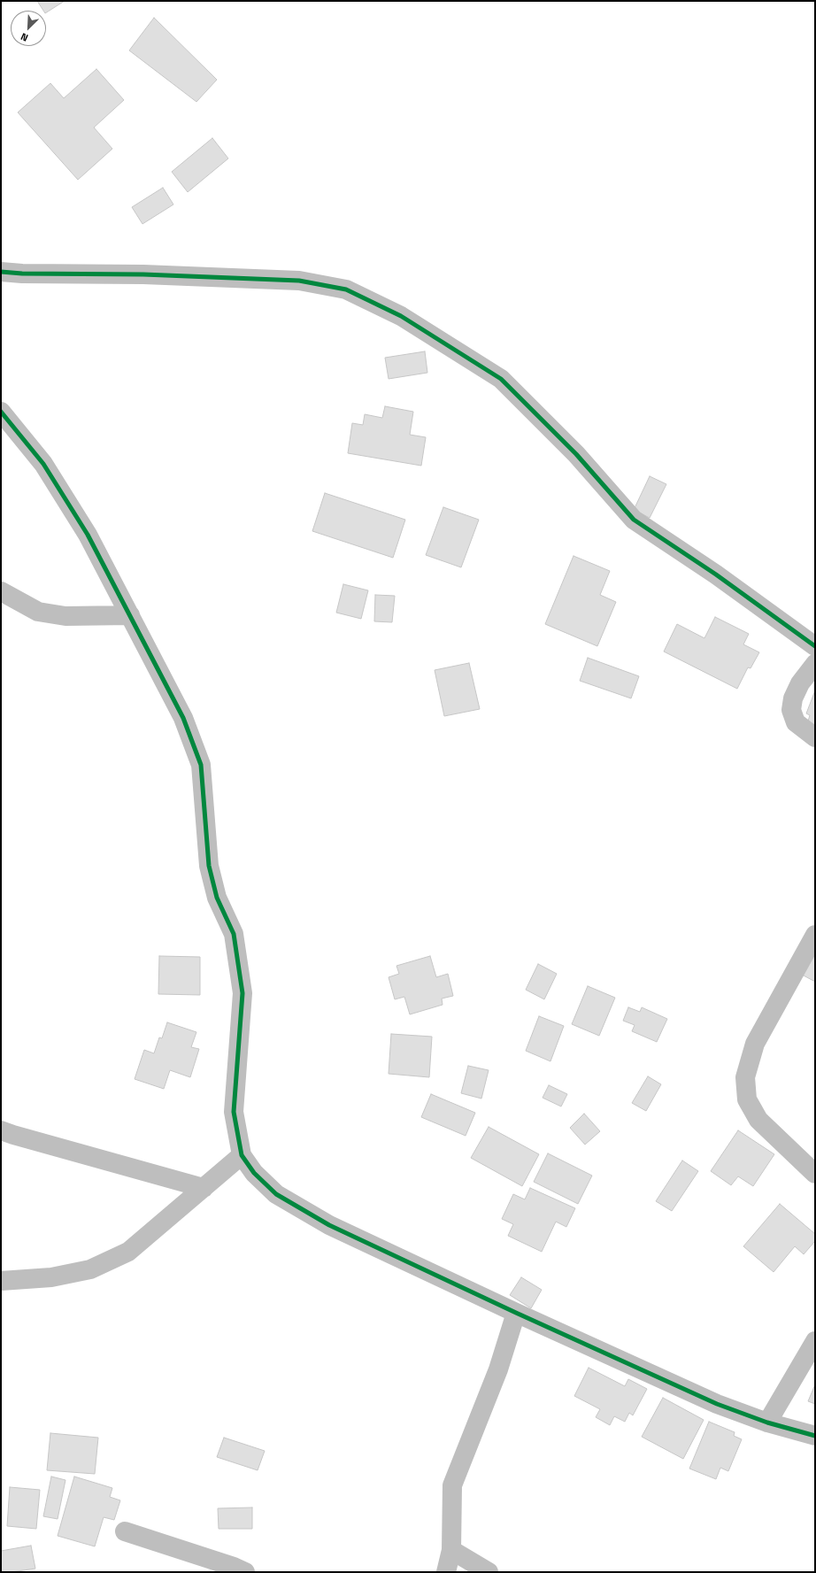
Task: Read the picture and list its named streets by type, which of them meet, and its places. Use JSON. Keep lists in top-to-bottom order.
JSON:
{
  "north": "bottom left"
}
